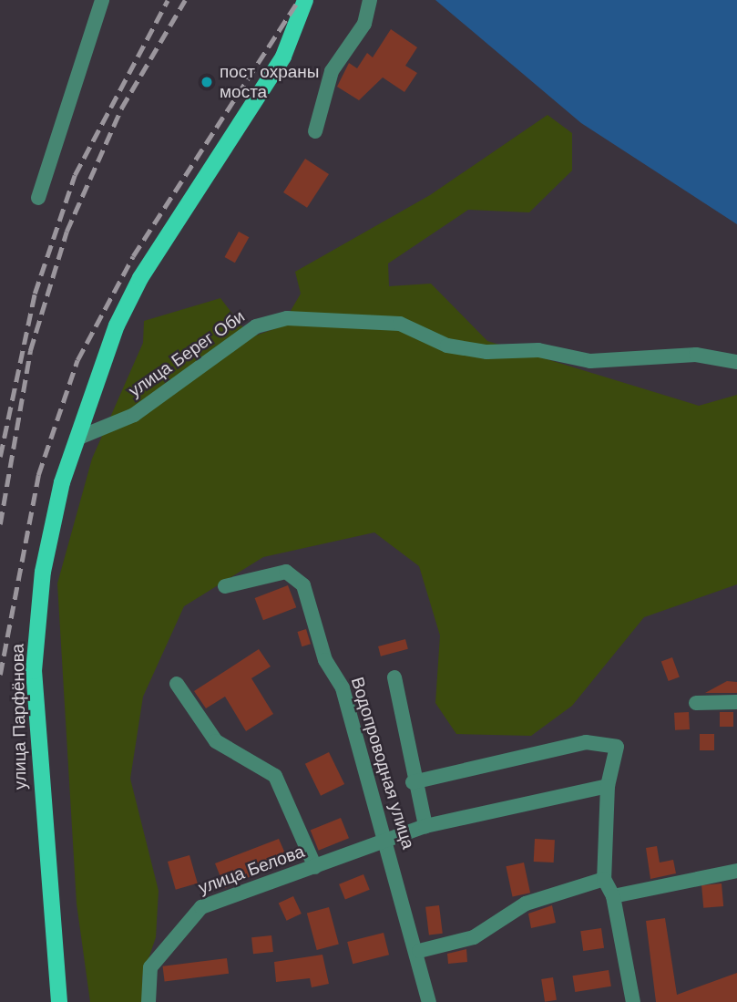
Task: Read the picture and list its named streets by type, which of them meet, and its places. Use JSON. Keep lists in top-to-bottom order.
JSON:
{
  "streets": {
    "main road": ["улица Парфёнова"],
    "street": ["улица Берег Оби", "Водопроводная улица", "улица Белова"]
  },
  "crossings": [
    ["улица Берег Оби", "улица Парфёнова"],
    ["Водопроводная улица", "улица Белова"]
  ],
  "places": ["пост охраны моста"]
}
